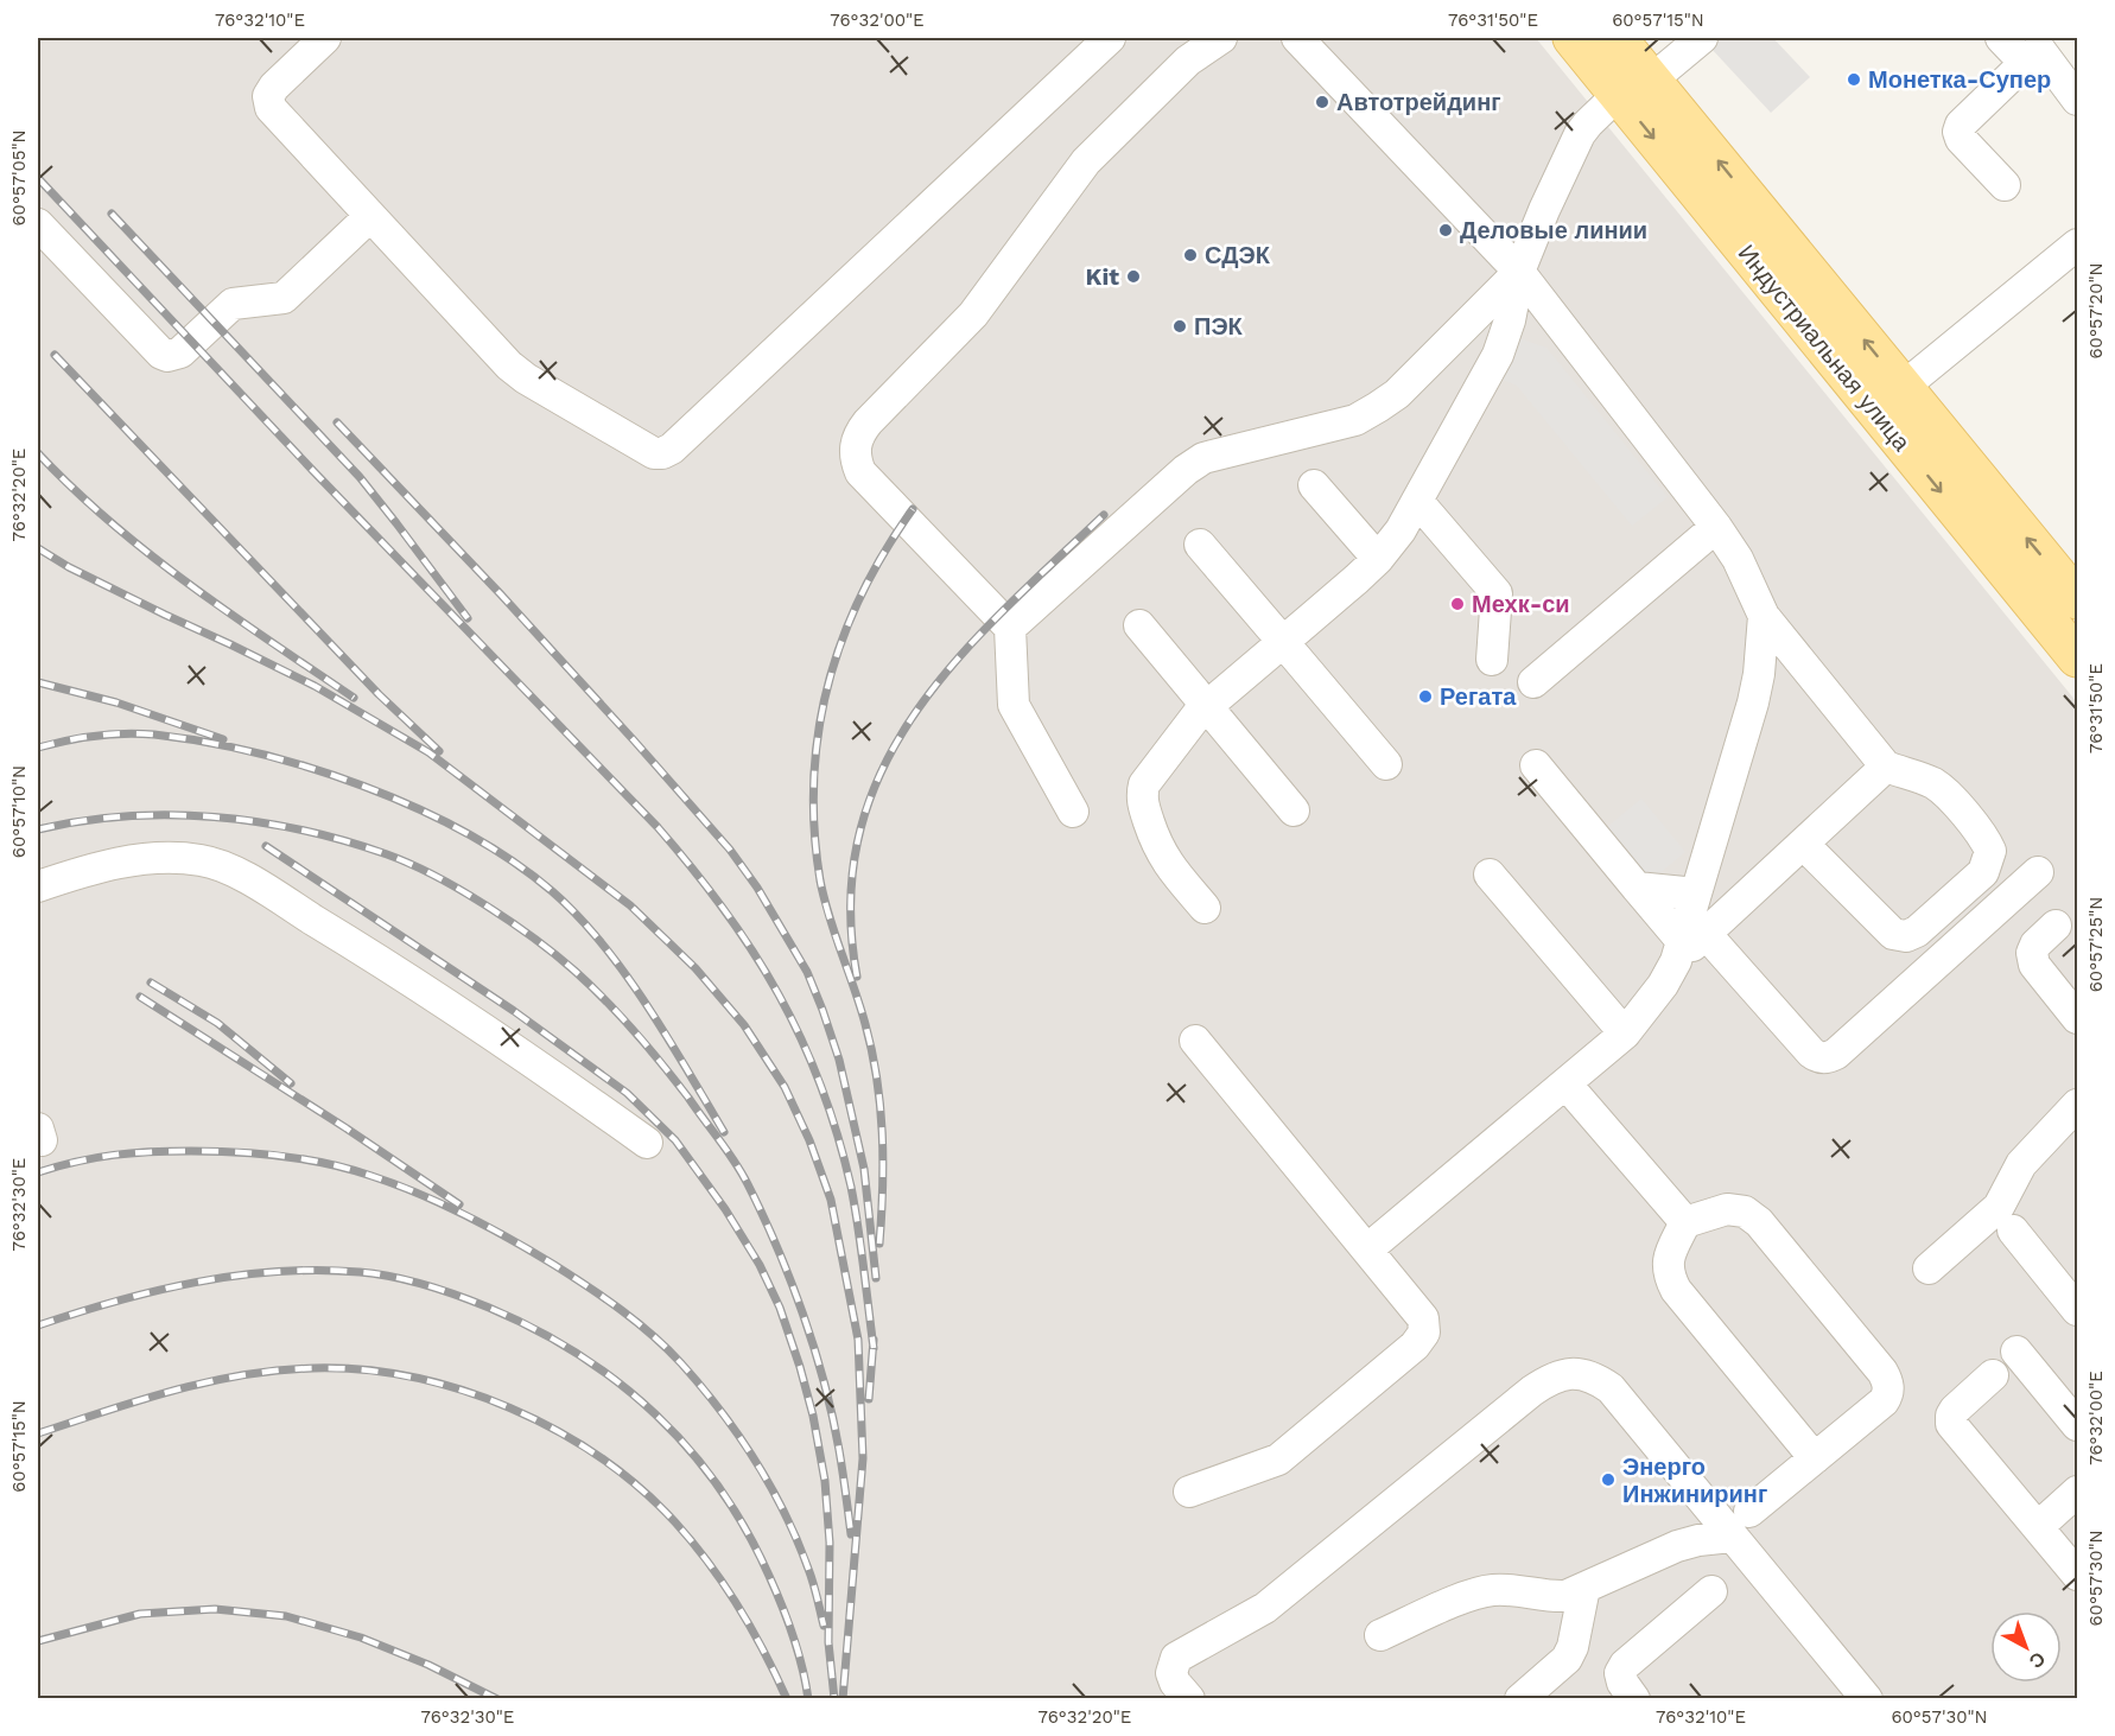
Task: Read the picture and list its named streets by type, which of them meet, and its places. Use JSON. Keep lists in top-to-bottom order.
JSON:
{
  "streets": {
    "main road": ["Индустриальная улица"]
  },
  "places": [
    "Монетка-Супер",
    "Автотрейдинг",
    "Деловые линии",
    "СДЭК",
    "Kit",
    "ПЭК",
    "Мехк-си",
    "Регата",
    "Энерго Инжиниринг"
  ],
  "north": "bottom right",
  "coordinates": [
    "76°32'10\"E",
    "76°32'00\"E",
    "76°31'50\"E",
    "60°57'15\"N",
    "60°57'05\"N",
    "60°57'20\"N",
    "76°32'20\"E",
    "60°57'10\"N",
    "60°57'25\"N",
    "76°32'30\"E",
    "60°57'30\"N"
  ]
}
